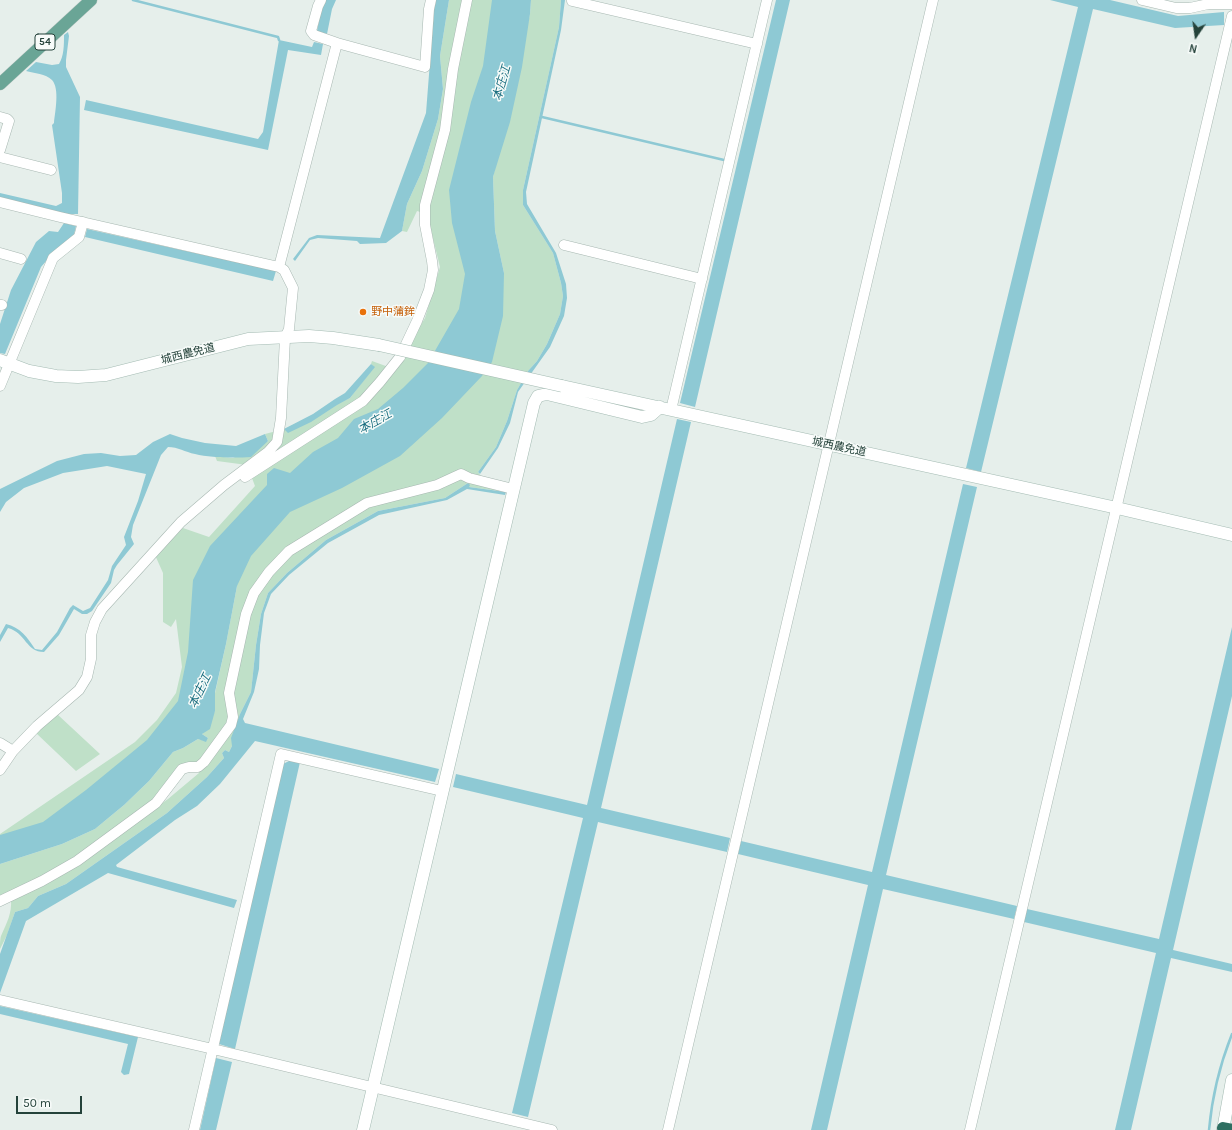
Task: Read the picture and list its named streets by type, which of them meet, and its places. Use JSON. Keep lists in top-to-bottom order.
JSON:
{
  "streets": {
    "main road": ["54"],
    "street": ["城西農免道"]
  },
  "water": ["本庄江"],
  "places": ["野中蒲鉾"],
  "scale_bar": "50 m",
  "north": "bottom"
}
